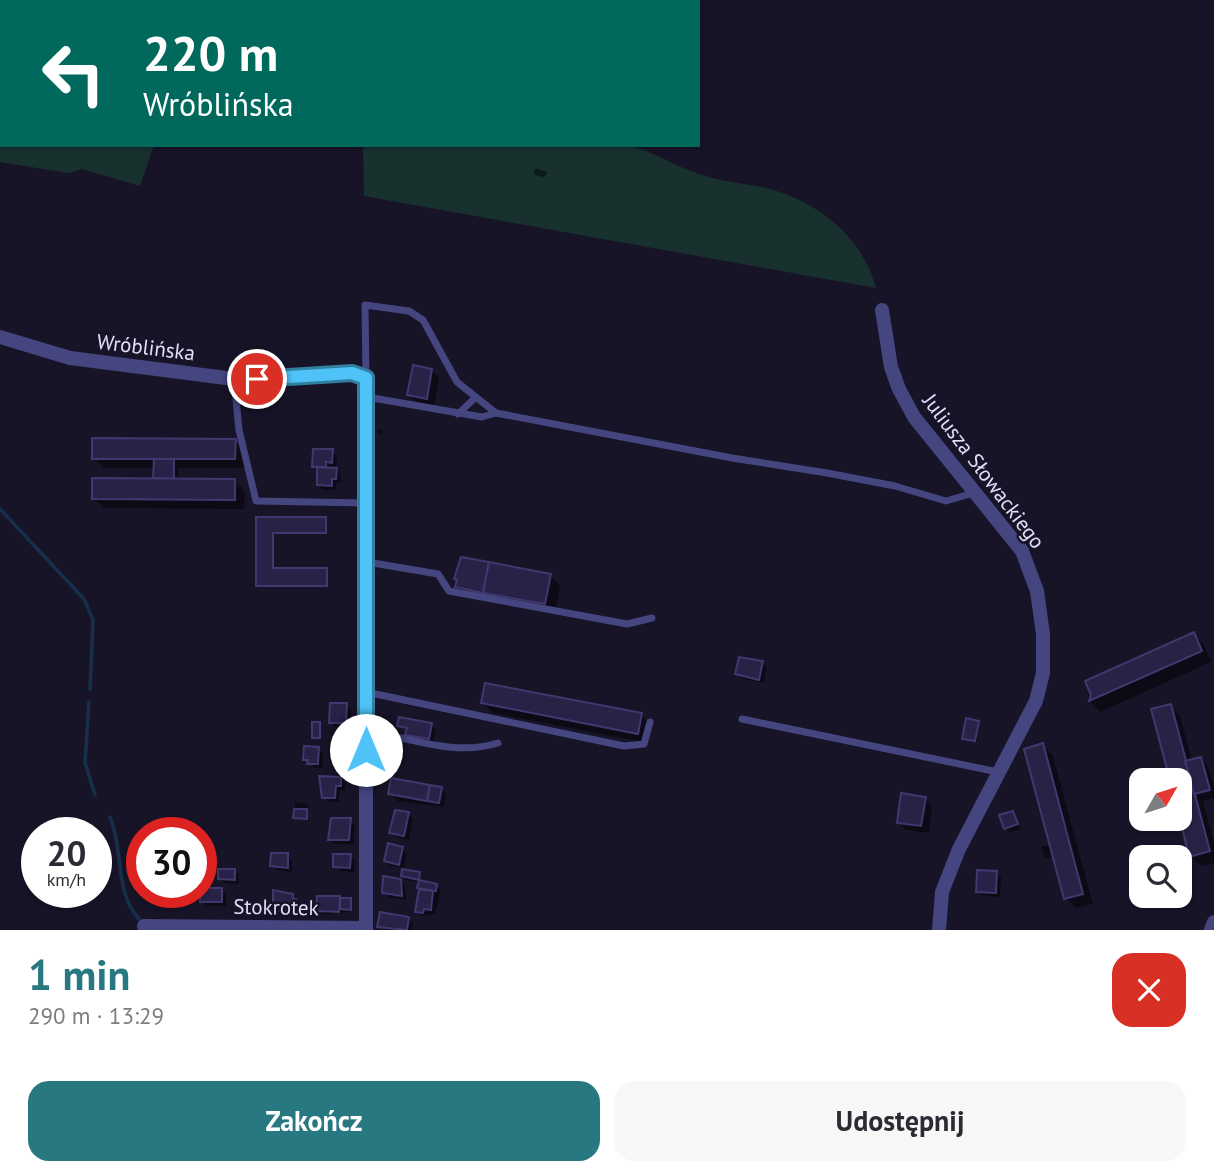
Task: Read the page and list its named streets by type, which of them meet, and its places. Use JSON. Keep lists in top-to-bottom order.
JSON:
{
  "streets": {
    "street": ["Wróblińska", "Juliusza Słowackiego", "Stokrotek"]
  },
  "north": "top right",
  "page": {
    "turn": ["220 m", "Wróblińska"],
    "speed": "20 km/h",
    "limit": "30",
    "heading": ["1 min", "290 m · 13:29"],
    "buttons": ["Zakończ", "Udostępnij"]
  }
}
